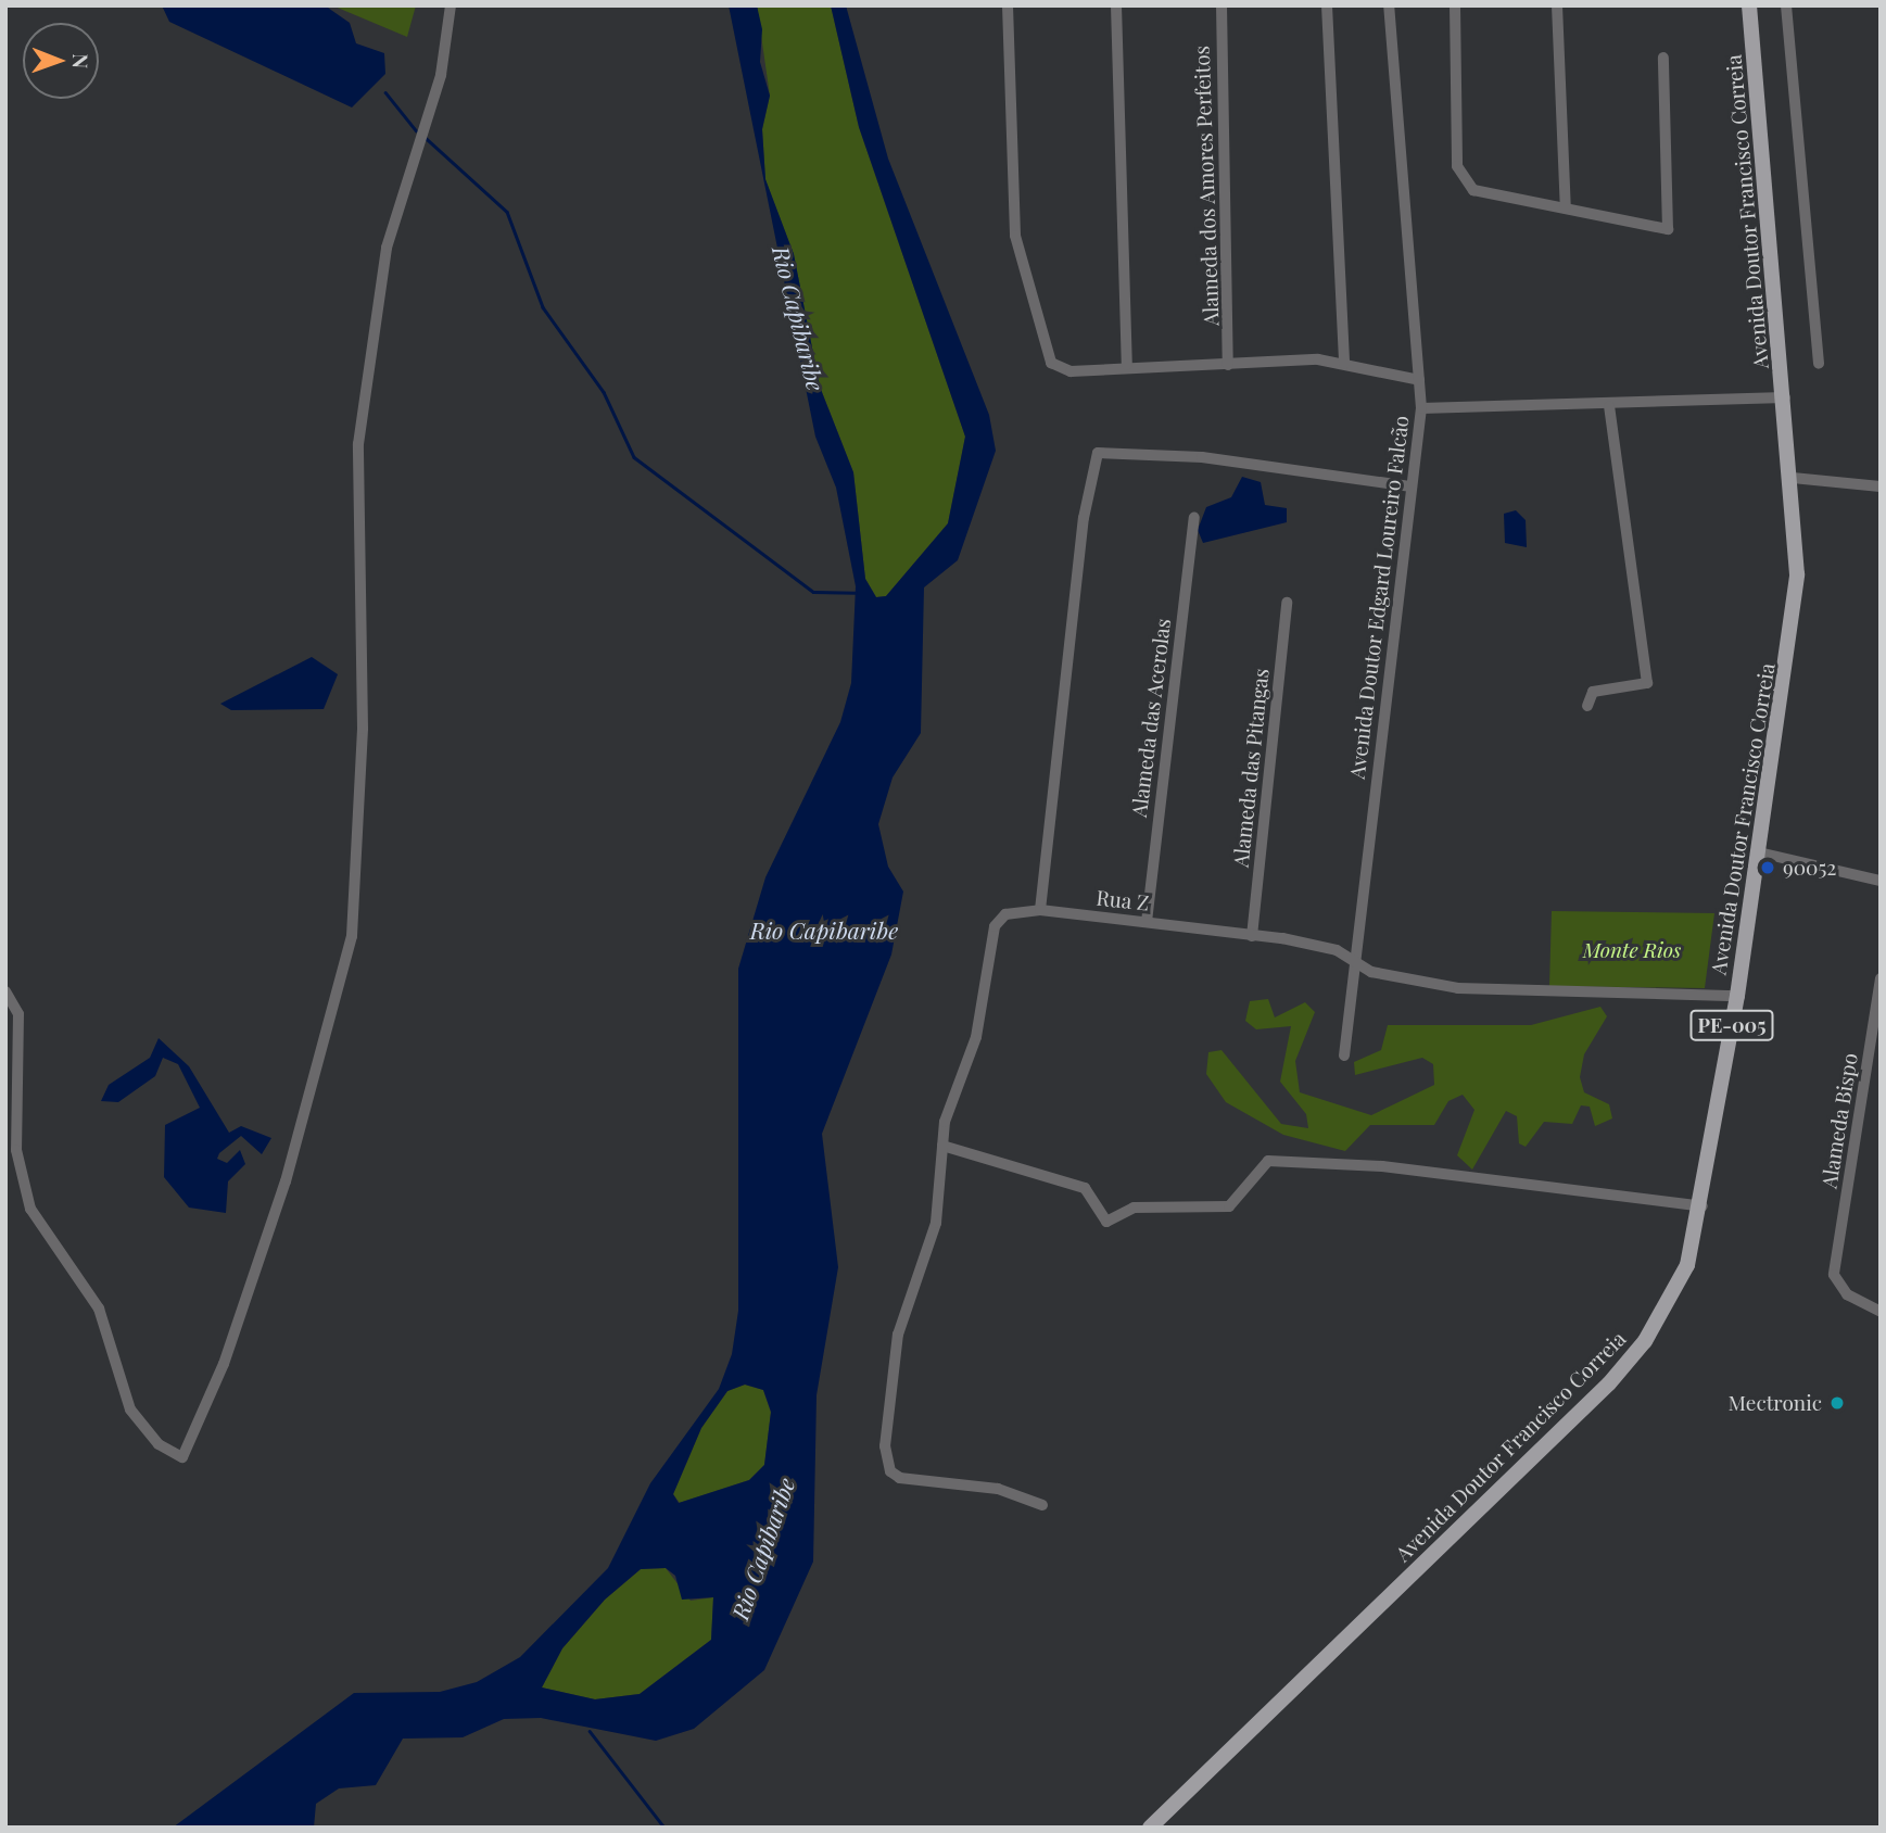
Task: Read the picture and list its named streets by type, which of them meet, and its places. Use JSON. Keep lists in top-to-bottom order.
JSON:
{
  "streets": {
    "main road": ["Avenida Doutor Francisco Correia", "PE-005"],
    "street": [
      "Alameda dos Amores Perfeitos",
      "Avenida Doutor Edgard Loureiro Falcão",
      "Alameda das Acerolas",
      "Alameda das Pitangas",
      "Rua Z",
      "Alameda Bispo"
    ]
  },
  "crossings": [
    ["Avenida Doutor Francisco Correia", "Rua Z"],
    ["Avenida Doutor Edgard Loureiro Falcão", "Rua Z"],
    ["Alameda das Acerolas", "Rua Z"],
    ["Alameda das Pitangas", "Rua Z"]
  ],
  "water": ["Rio Capibaribe"],
  "parks": ["Monte Rios"],
  "places": ["90052", "Mectronic"],
  "north": "right"
}
